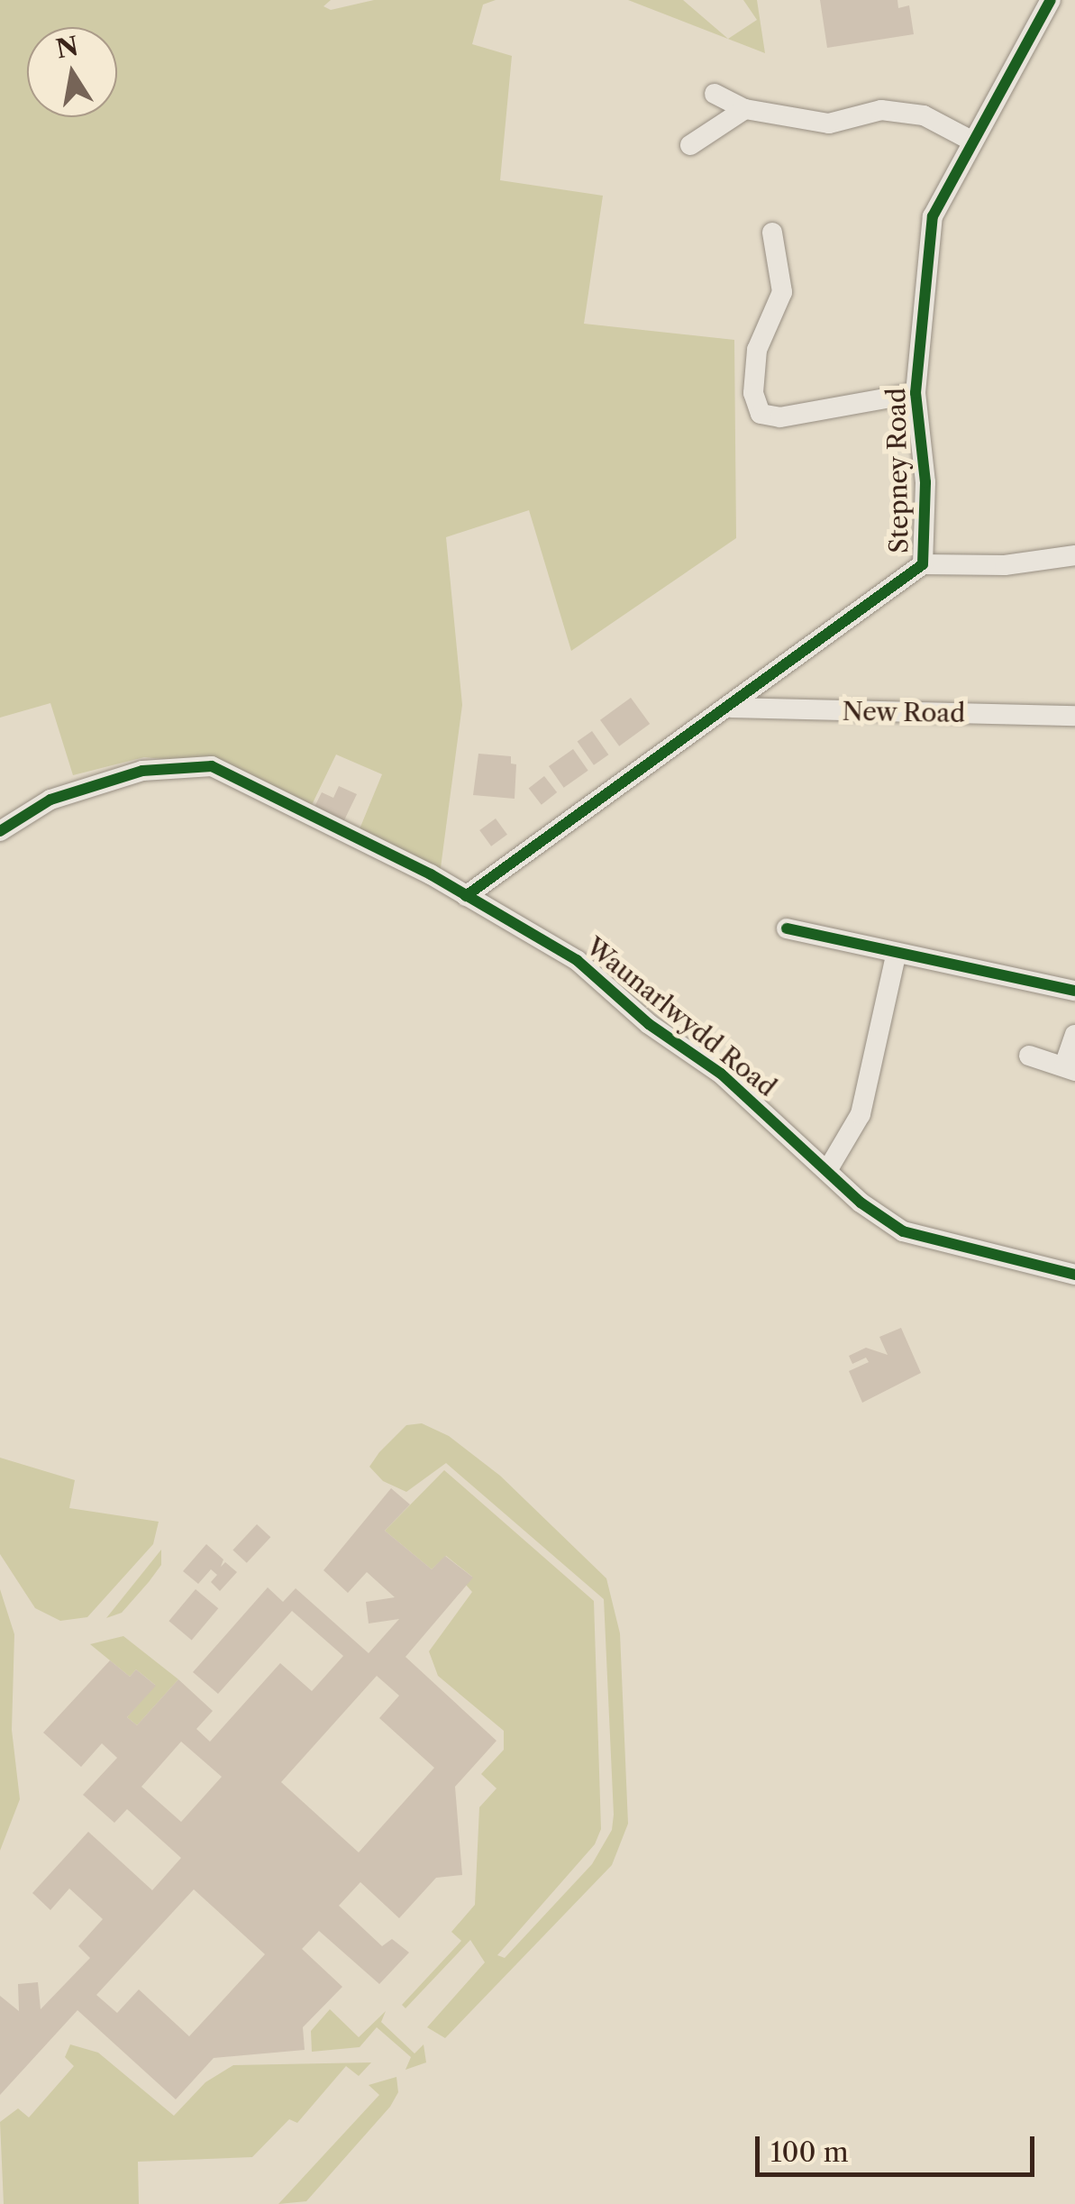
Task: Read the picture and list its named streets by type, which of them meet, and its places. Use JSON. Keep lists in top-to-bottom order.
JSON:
{
  "streets": {
    "street": ["Stepney Road", "New Road", "Waunarlwydd Road"]
  },
  "crossings": [
    ["Stepney Road", "New Road"],
    ["Stepney Road", "Waunarlwydd Road"]
  ],
  "scale_bar": "100 m",
  "north": "top"
}
